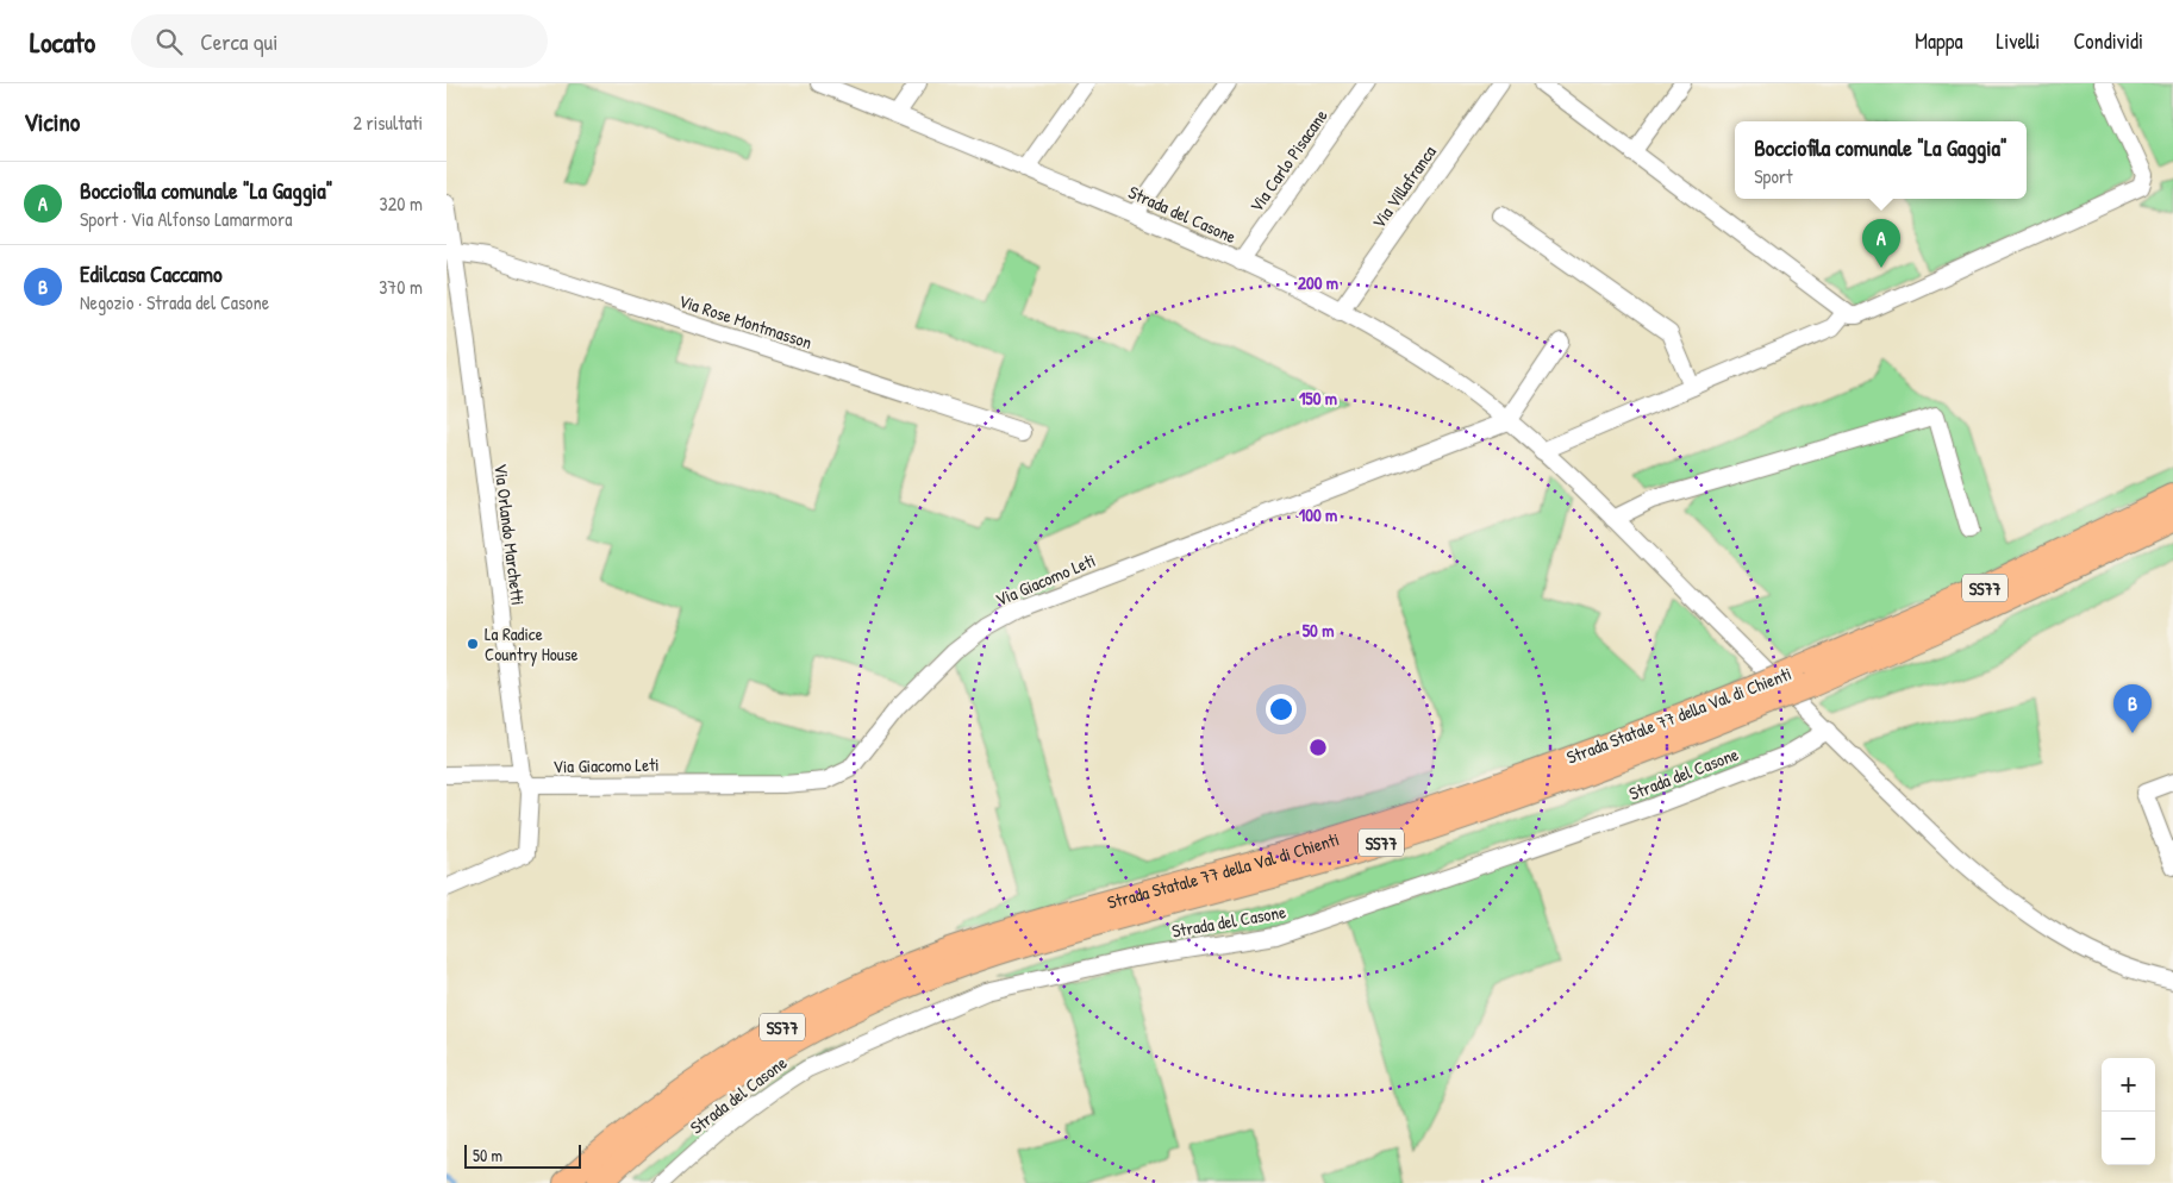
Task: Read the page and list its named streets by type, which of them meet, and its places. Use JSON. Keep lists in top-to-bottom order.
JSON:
{
  "streets": {
    "highway": ["SS77", "Strada Statale 77 della Val di Chienti"],
    "street": [
      "Via Carlo Pisacane",
      "Via Villafranca",
      "Strada del Casone",
      "Via Rose Montmasson",
      "Via Orlando Marchetti",
      "Via Giacomo Leti"
    ]
  },
  "crossings": [
    ["Via Carlo Pisacane", "Strada del Casone"],
    ["Via Villafranca", "Strada del Casone"],
    ["Strada del Casone", "Via Giacomo Leti"],
    ["Via Rose Montmasson", "Via Orlando Marchetti"],
    ["Via Orlando Marchetti", "Via Giacomo Leti"]
  ],
  "places": ["La Radice Country House"],
  "scale_bar": "50 m",
  "page": {
    "header": "Locato",
    "search": "Cerca qui",
    "nav": ["Mappa", "Livelli", "Condividi"],
    "heading": ["Vicino", "2 risultati"],
    "popup": ["Bocciofila comunale \"La Gaggia\"", "Sport"],
    "list": [
      {
        "mark": "A",
        "name": "Bocciofila comunale \"La Gaggia\"",
        "note": "Sport · Via Alfonso Lamarmora",
        "value": "320 m"
      },
      {
        "mark": "B",
        "name": "Edilcasa Caccamo",
        "note": "Negozio · Strada del Casone",
        "value": "370 m"
      }
    ],
    "pins": ["A", "B"],
    "map_buttons": ["+", "−"],
    "scale": "50 m"
  },
  "rings": [
    "200 m",
    "150 m",
    "100 m",
    "50 m"
  ]
}
